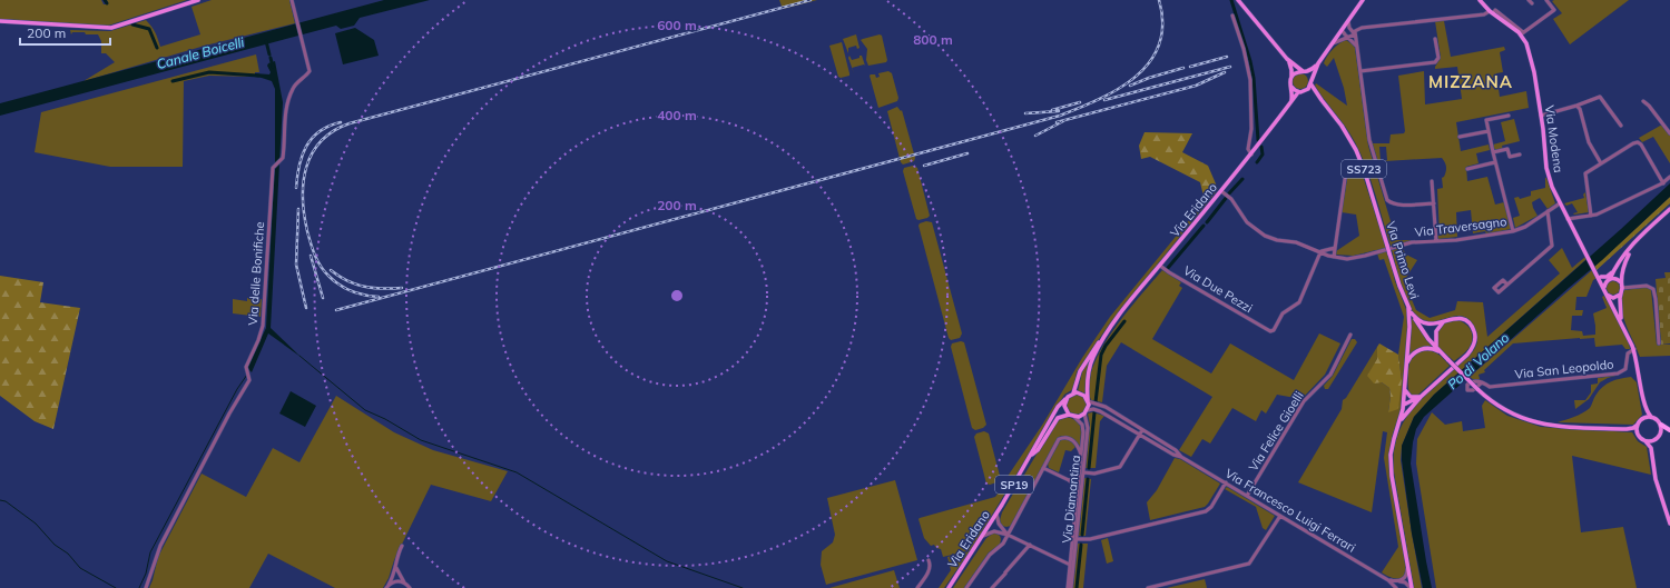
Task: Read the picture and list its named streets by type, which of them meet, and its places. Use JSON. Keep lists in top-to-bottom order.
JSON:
{
  "streets": {
    "main road": [
      "Via Modena",
      "SS723",
      "Via Eridano",
      "Via Primo Levi",
      "SP19"
    ],
    "street": [
      "Via Traversagno",
      "Via delle Bonifiche",
      "Via Due Pezzi",
      "Via San Leopoldo",
      "Via Felice Gioelli",
      "Via Diamantina",
      "Via Francesco Luigi Ferrari"
    ]
  },
  "crossings": [
    ["Via Modena", "SS723"],
    ["Via Modena", "Via Traversagno"],
    ["Via Modena", "Via San Leopoldo"],
    ["SS723", "Via Primo Levi"],
    ["Via Eridano", "Via Traversagno"],
    ["Via Eridano", "Via Primo Levi"],
    ["Via Eridano", "Via Due Pezzi"],
    ["Via Eridano", "Via Diamantina"],
    ["Via Eridano", "Via Francesco Luigi Ferrari"],
    ["Via Traversagno", "Via Due Pezzi"],
    ["Via Felice Gioelli", "Via Francesco Luigi Ferrari"],
    ["Via Diamantina", "Via Francesco Luigi Ferrari"]
  ],
  "districts": ["MIZZANA"],
  "water": ["Canale Boicelli", "Po di Volano"],
  "scale_bar": "200 m",
  "rings": [
    "600 m",
    "800 m",
    "400 m",
    "200 m"
  ]
}
